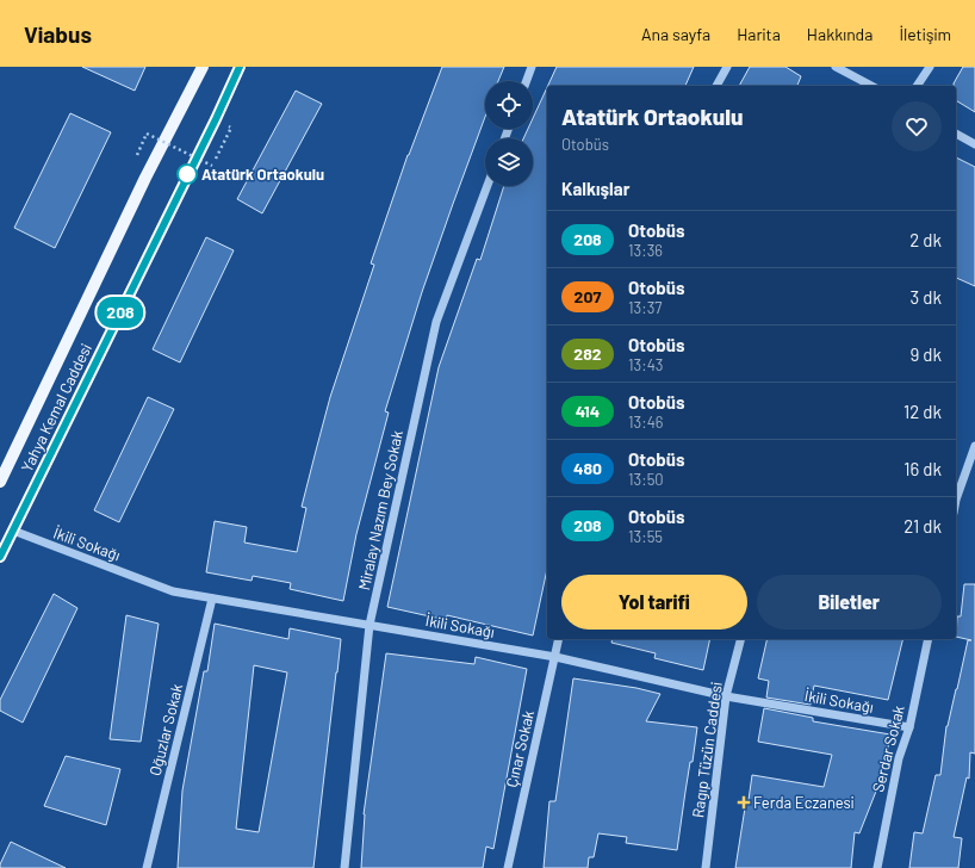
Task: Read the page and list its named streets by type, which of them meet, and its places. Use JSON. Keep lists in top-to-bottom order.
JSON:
{
  "streets": {
    "main road": ["Yahya Kemal Caddesi"],
    "street": [
      "Miralay Nazım Bey Sokak",
      "İkili Sokağı",
      "Oğuzlar Sokak",
      "Çınar Sokak",
      "Serdar Sokak",
      "Ragıp Tüzün Caddesi"
    ]
  },
  "crossings": [
    ["Yahya Kemal Caddesi", "İkili Sokağı"],
    ["Miralay Nazım Bey Sokak", "İkili Sokağı"],
    ["İkili Sokağı", "Oğuzlar Sokak"],
    ["İkili Sokağı", "Çınar Sokak"],
    ["İkili Sokağı", "Serdar Sokak"],
    ["İkili Sokağı", "Ragıp Tüzün Caddesi"]
  ],
  "places": {
    "other": ["Atatürk Ortaokulu"],
    "health": ["Ferda Eczanesi"]
  },
  "lines": ["bus line 208"],
  "page": {
    "header": "Viabus",
    "nav": [
      "Ana sayfa",
      "Harita",
      "Hakkında",
      "İletişim"
    ],
    "on_map": "208",
    "heading": [
      ["Atatürk Ortaokulu", "Otobüs"],
      "Kalkışlar"
    ],
    "list": [
      {
        "mark": "208",
        "name": "Otobüs",
        "note": "13:36",
        "value": "2 dk"
      },
      {
        "mark": "207",
        "name": "Otobüs",
        "note": "13:37",
        "value": "3 dk"
      },
      {
        "mark": "282",
        "name": "Otobüs",
        "note": "13:43",
        "value": "9 dk"
      },
      {
        "mark": "414",
        "name": "Otobüs",
        "note": "13:46",
        "value": "12 dk"
      },
      {
        "mark": "480",
        "name": "Otobüs",
        "note": "13:50",
        "value": "16 dk"
      },
      {
        "mark": "208",
        "name": "Otobüs",
        "note": "13:55",
        "value": "21 dk"
      }
    ],
    "buttons": ["Yol tarifi", "Biletler"]
  }
}
